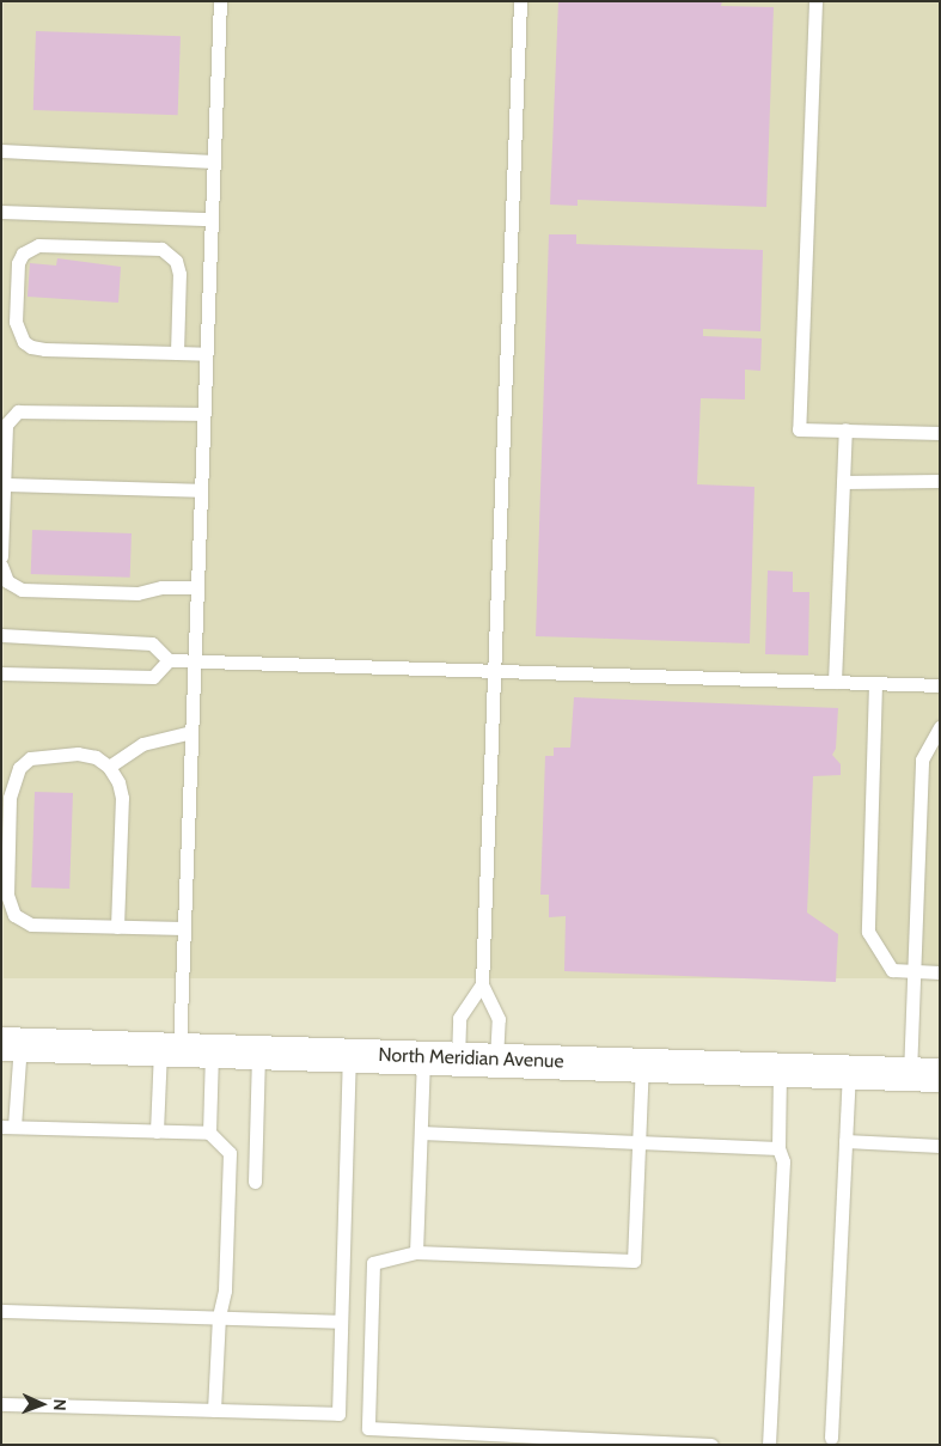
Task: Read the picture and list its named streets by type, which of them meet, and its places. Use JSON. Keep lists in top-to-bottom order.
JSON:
{
  "streets": {
    "main road": ["North Meridian Avenue"]
  },
  "north": "right"
}
